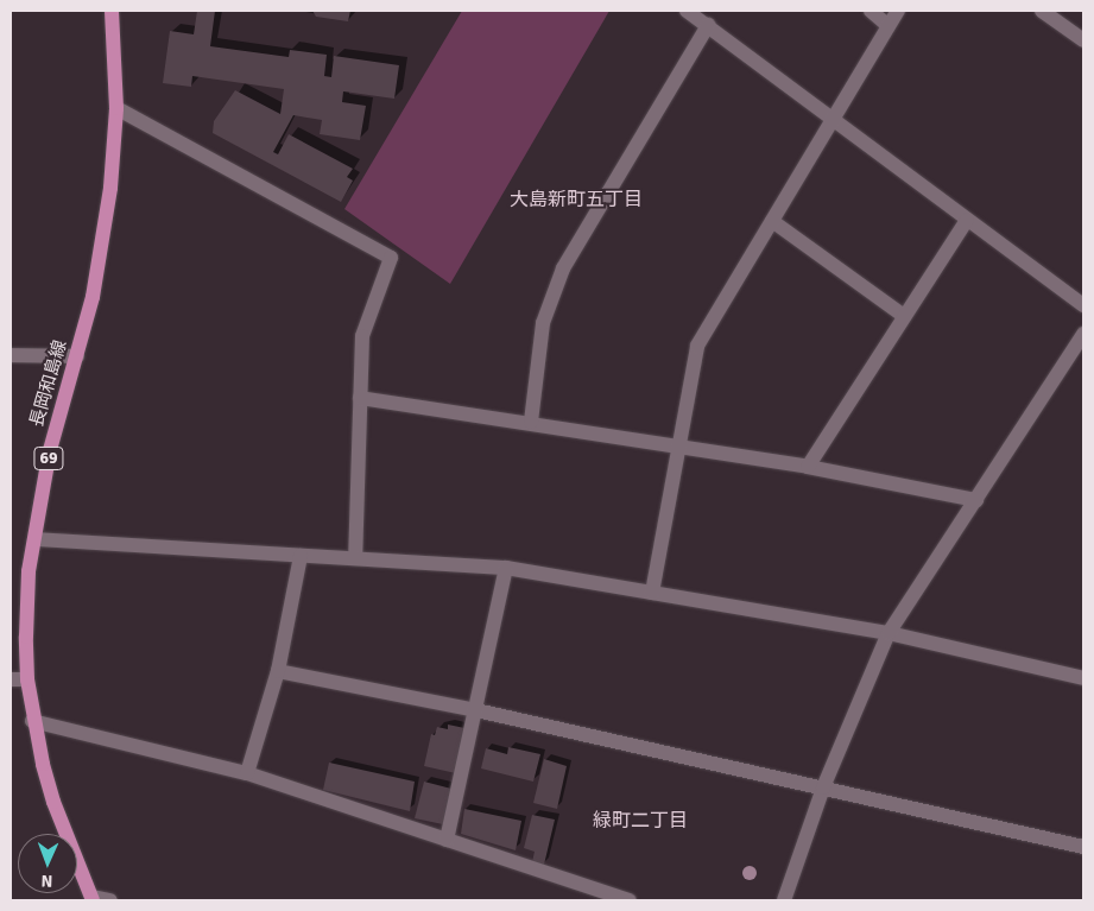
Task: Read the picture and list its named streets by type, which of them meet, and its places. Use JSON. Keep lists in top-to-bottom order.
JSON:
{
  "streets": {
    "main road": ["長岡和島線", "69"]
  },
  "districts": ["大島新町五丁目", "緑町二丁目"],
  "north": "bottom"
}
